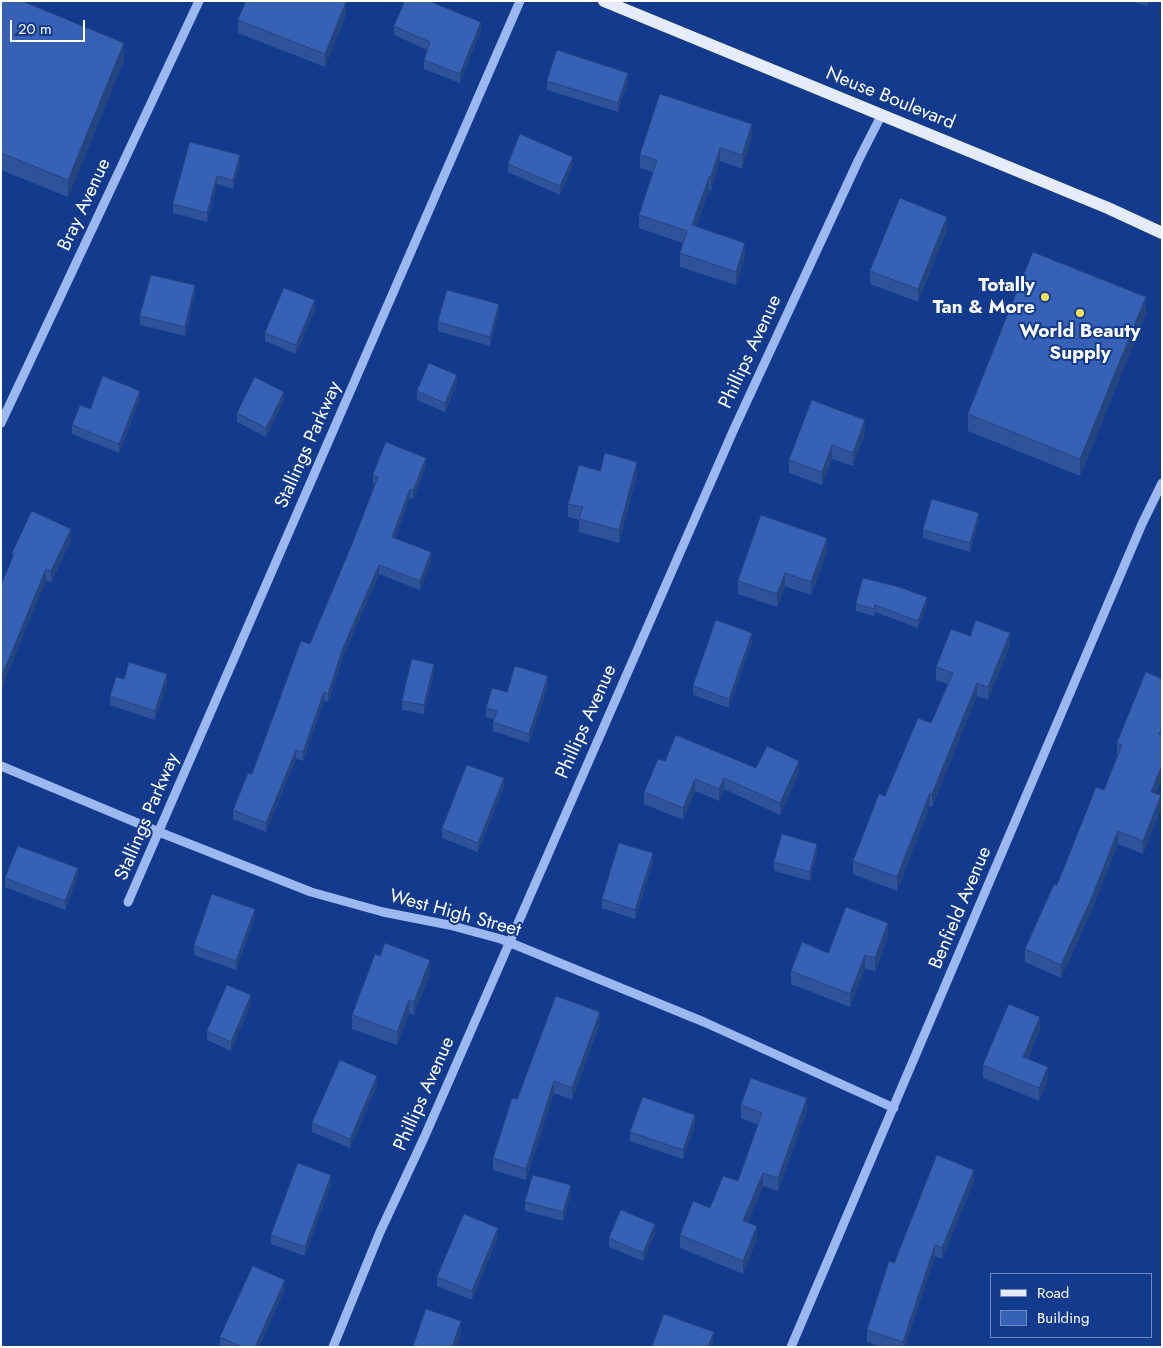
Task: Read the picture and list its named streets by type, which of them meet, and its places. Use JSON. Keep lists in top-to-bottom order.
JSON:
{
  "streets": {
    "main road": ["Neuse Boulevard"],
    "street": [
      "Bray Avenue",
      "Phillips Avenue",
      "Stallings Parkway",
      "Benfield Avenue",
      "West High Street"
    ]
  },
  "crossings": [
    ["Neuse Boulevard", "Phillips Avenue"],
    ["Phillips Avenue", "West High Street"],
    ["Stallings Parkway", "West High Street"],
    ["Benfield Avenue", "West High Street"]
  ],
  "places": ["Totally Tan & More", "World Beauty Supply"],
  "legend": ["Road", "Building"],
  "scale_bar": "20 m"
}
